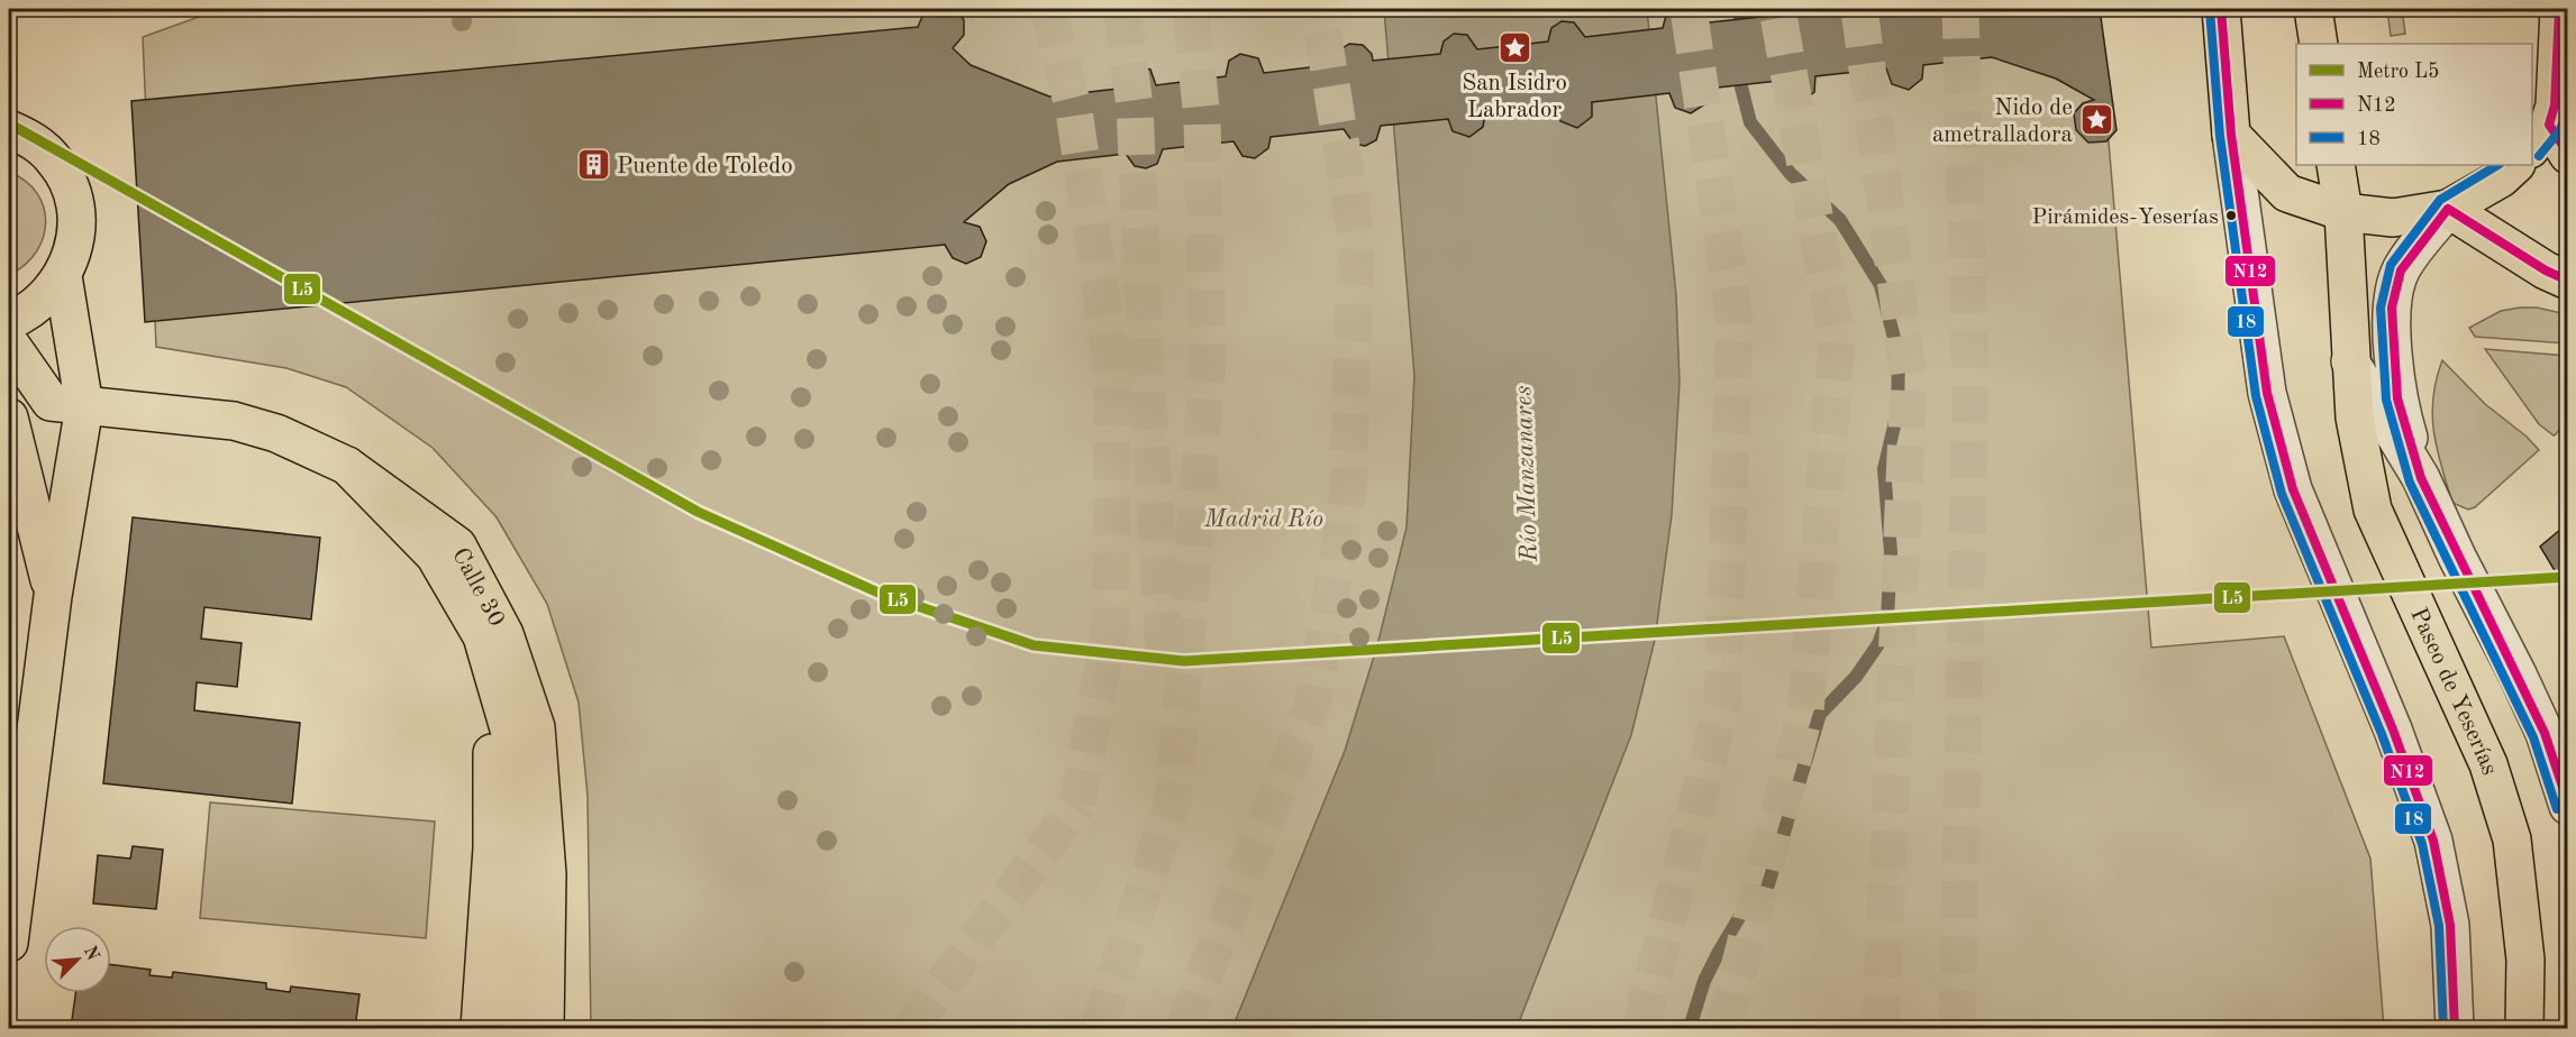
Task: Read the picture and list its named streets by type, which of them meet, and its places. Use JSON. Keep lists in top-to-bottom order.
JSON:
{
  "streets": {
    "main road": ["Calle 30", "Paseo de Yeserías"]
  },
  "water": ["Río Manzanares"],
  "parks": ["Madrid Río"],
  "places": {
    "place": ["San Isidro Labrador", "Nido de ametralladora"],
    "building": ["Puente de Toledo"],
    "other": ["Pirámides-Yeserías"]
  },
  "lines": ["transit line N12", "transit line 18", "metro line L5"],
  "legend": ["Metro L5", "N12", "18"],
  "north": "top right"
}
